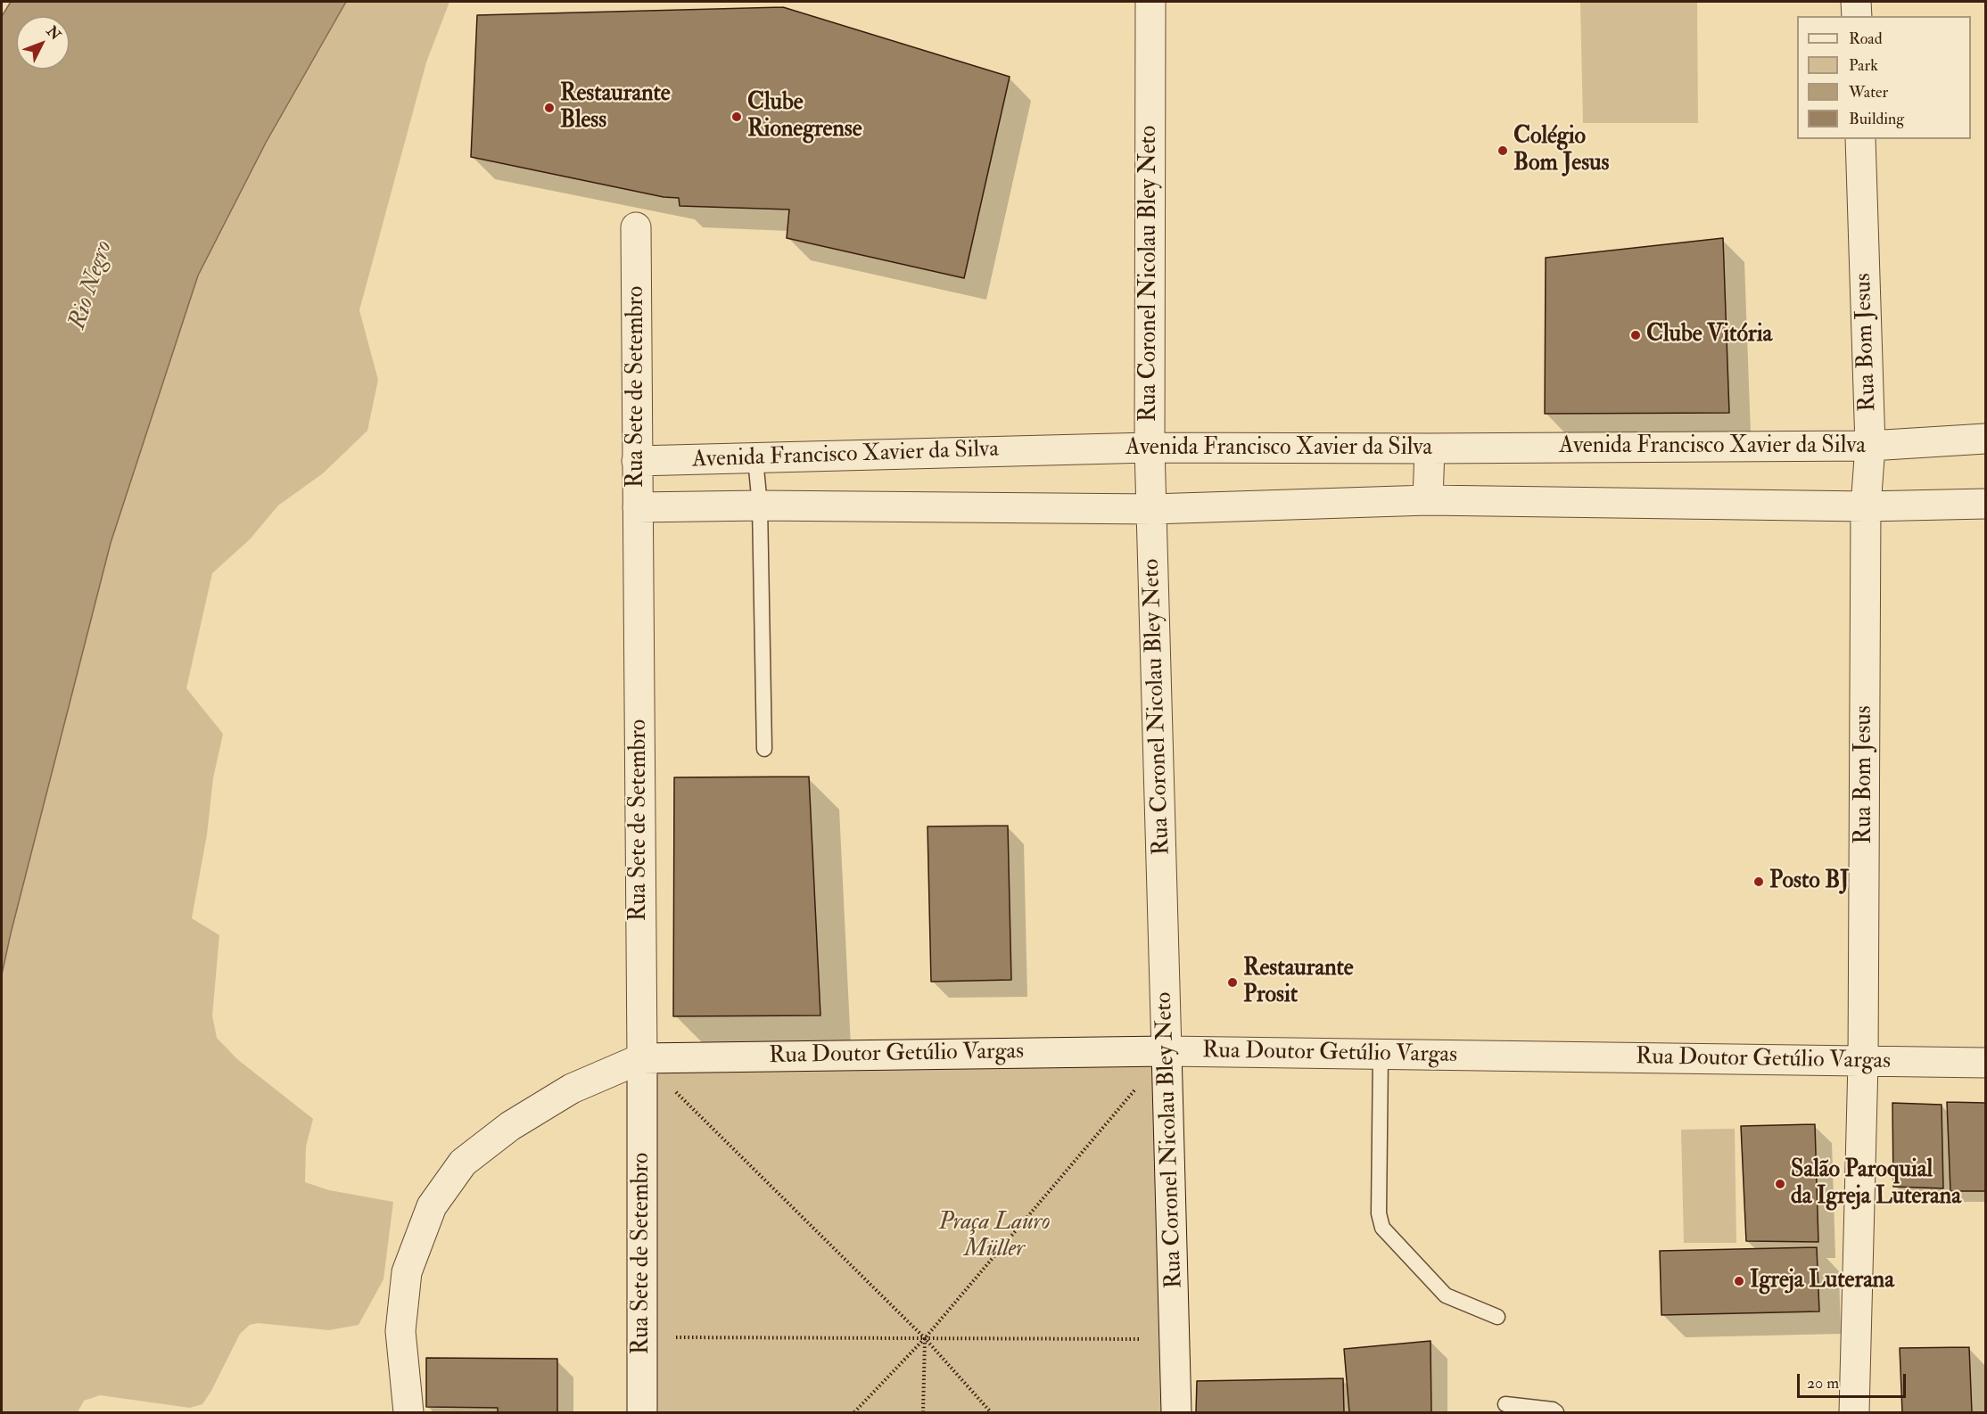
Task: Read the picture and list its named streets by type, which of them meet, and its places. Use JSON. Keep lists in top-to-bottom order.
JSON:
{
  "streets": {
    "street": [
      "Rua Coronel Nicolau Bley Neto",
      "Rua Bom Jesus",
      "Rua Sete de Setembro",
      "Avenida Francisco Xavier da Silva",
      "Rua Doutor Getúlio Vargas"
    ]
  },
  "crossings": [
    ["Rua Coronel Nicolau Bley Neto", "Avenida Francisco Xavier da Silva"],
    ["Rua Coronel Nicolau Bley Neto", "Rua Doutor Getúlio Vargas"],
    ["Rua Bom Jesus", "Avenida Francisco Xavier da Silva"],
    ["Rua Bom Jesus", "Rua Doutor Getúlio Vargas"],
    ["Rua Sete de Setembro", "Avenida Francisco Xavier da Silva"],
    ["Rua Sete de Setembro", "Rua Doutor Getúlio Vargas"]
  ],
  "water": ["Rio Negro"],
  "parks": ["Praça Lauro Müller"],
  "places": [
    "Restaurante Bless",
    "Clube Rionegrense",
    "Colégio Bom Jesus",
    "Clube Vitória",
    "Posto BJ",
    "Restaurante Prosit",
    "Salão Paroquial da Igreja Luterana",
    "Igreja Luterana"
  ],
  "legend": [
    "Road",
    "Park",
    "Water",
    "Building"
  ],
  "scale_bar": "20 m",
  "north": "top right"
}
